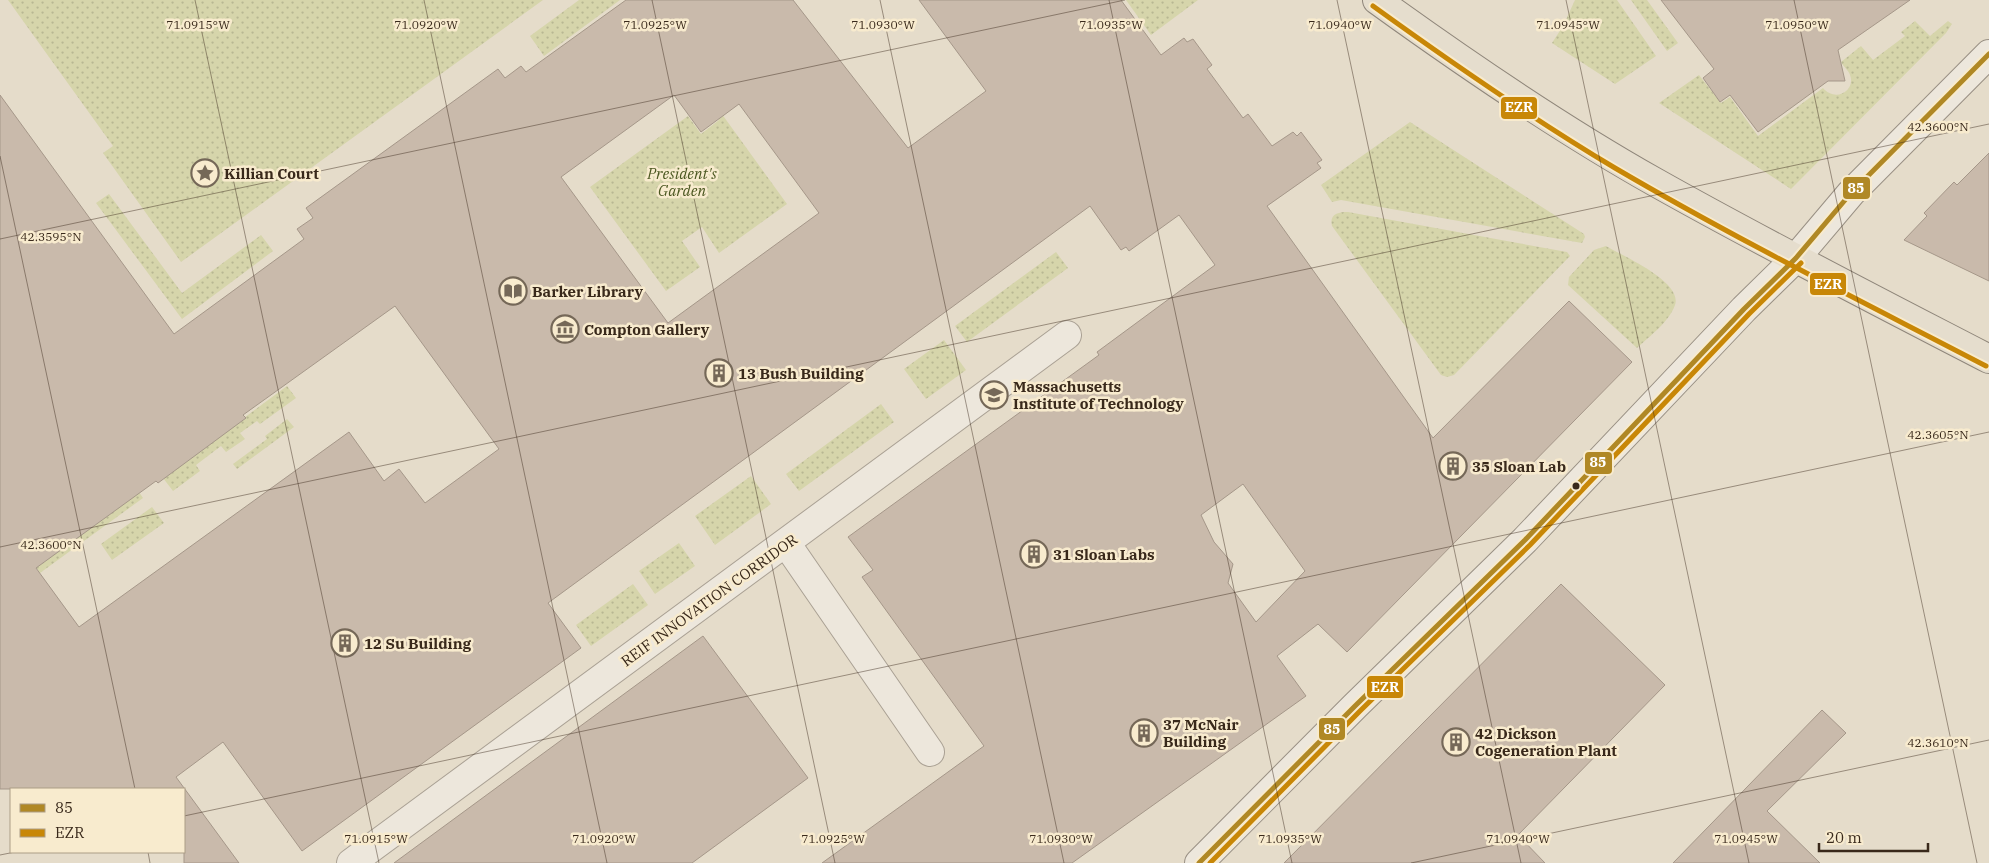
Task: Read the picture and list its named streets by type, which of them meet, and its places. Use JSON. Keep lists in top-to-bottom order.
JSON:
{
  "streets": {
    "street": ["REIF INNOVATION CORRIDOR"]
  },
  "parks": ["President's Garden"],
  "places": {
    "place": ["Killian Court"],
    "library": ["Barker Library"],
    "museum": ["Compton Gallery"],
    "building": [
      "13 Bush Building",
      "35 Sloan Lab",
      "31 Sloan Labs",
      "12 Su Building",
      "37 McNair Building",
      "42 Dickson Cogeneration Plant"
    ],
    "school or university": ["Massachusetts Institute of Technology"]
  },
  "lines": ["transit line EZR", "transit line 85"],
  "legend": ["85", "EZR"],
  "scale_bar": "20 m",
  "coordinates": [
    "71.0915°W",
    "71.0920°W",
    "71.0925°W",
    "71.0930°W",
    "71.0935°W",
    "71.0940°W",
    "71.0945°W",
    "71.0950°W",
    "42.3600°N",
    "42.3595°N",
    "42.3605°N",
    "42.3610°N"
  ]
}
